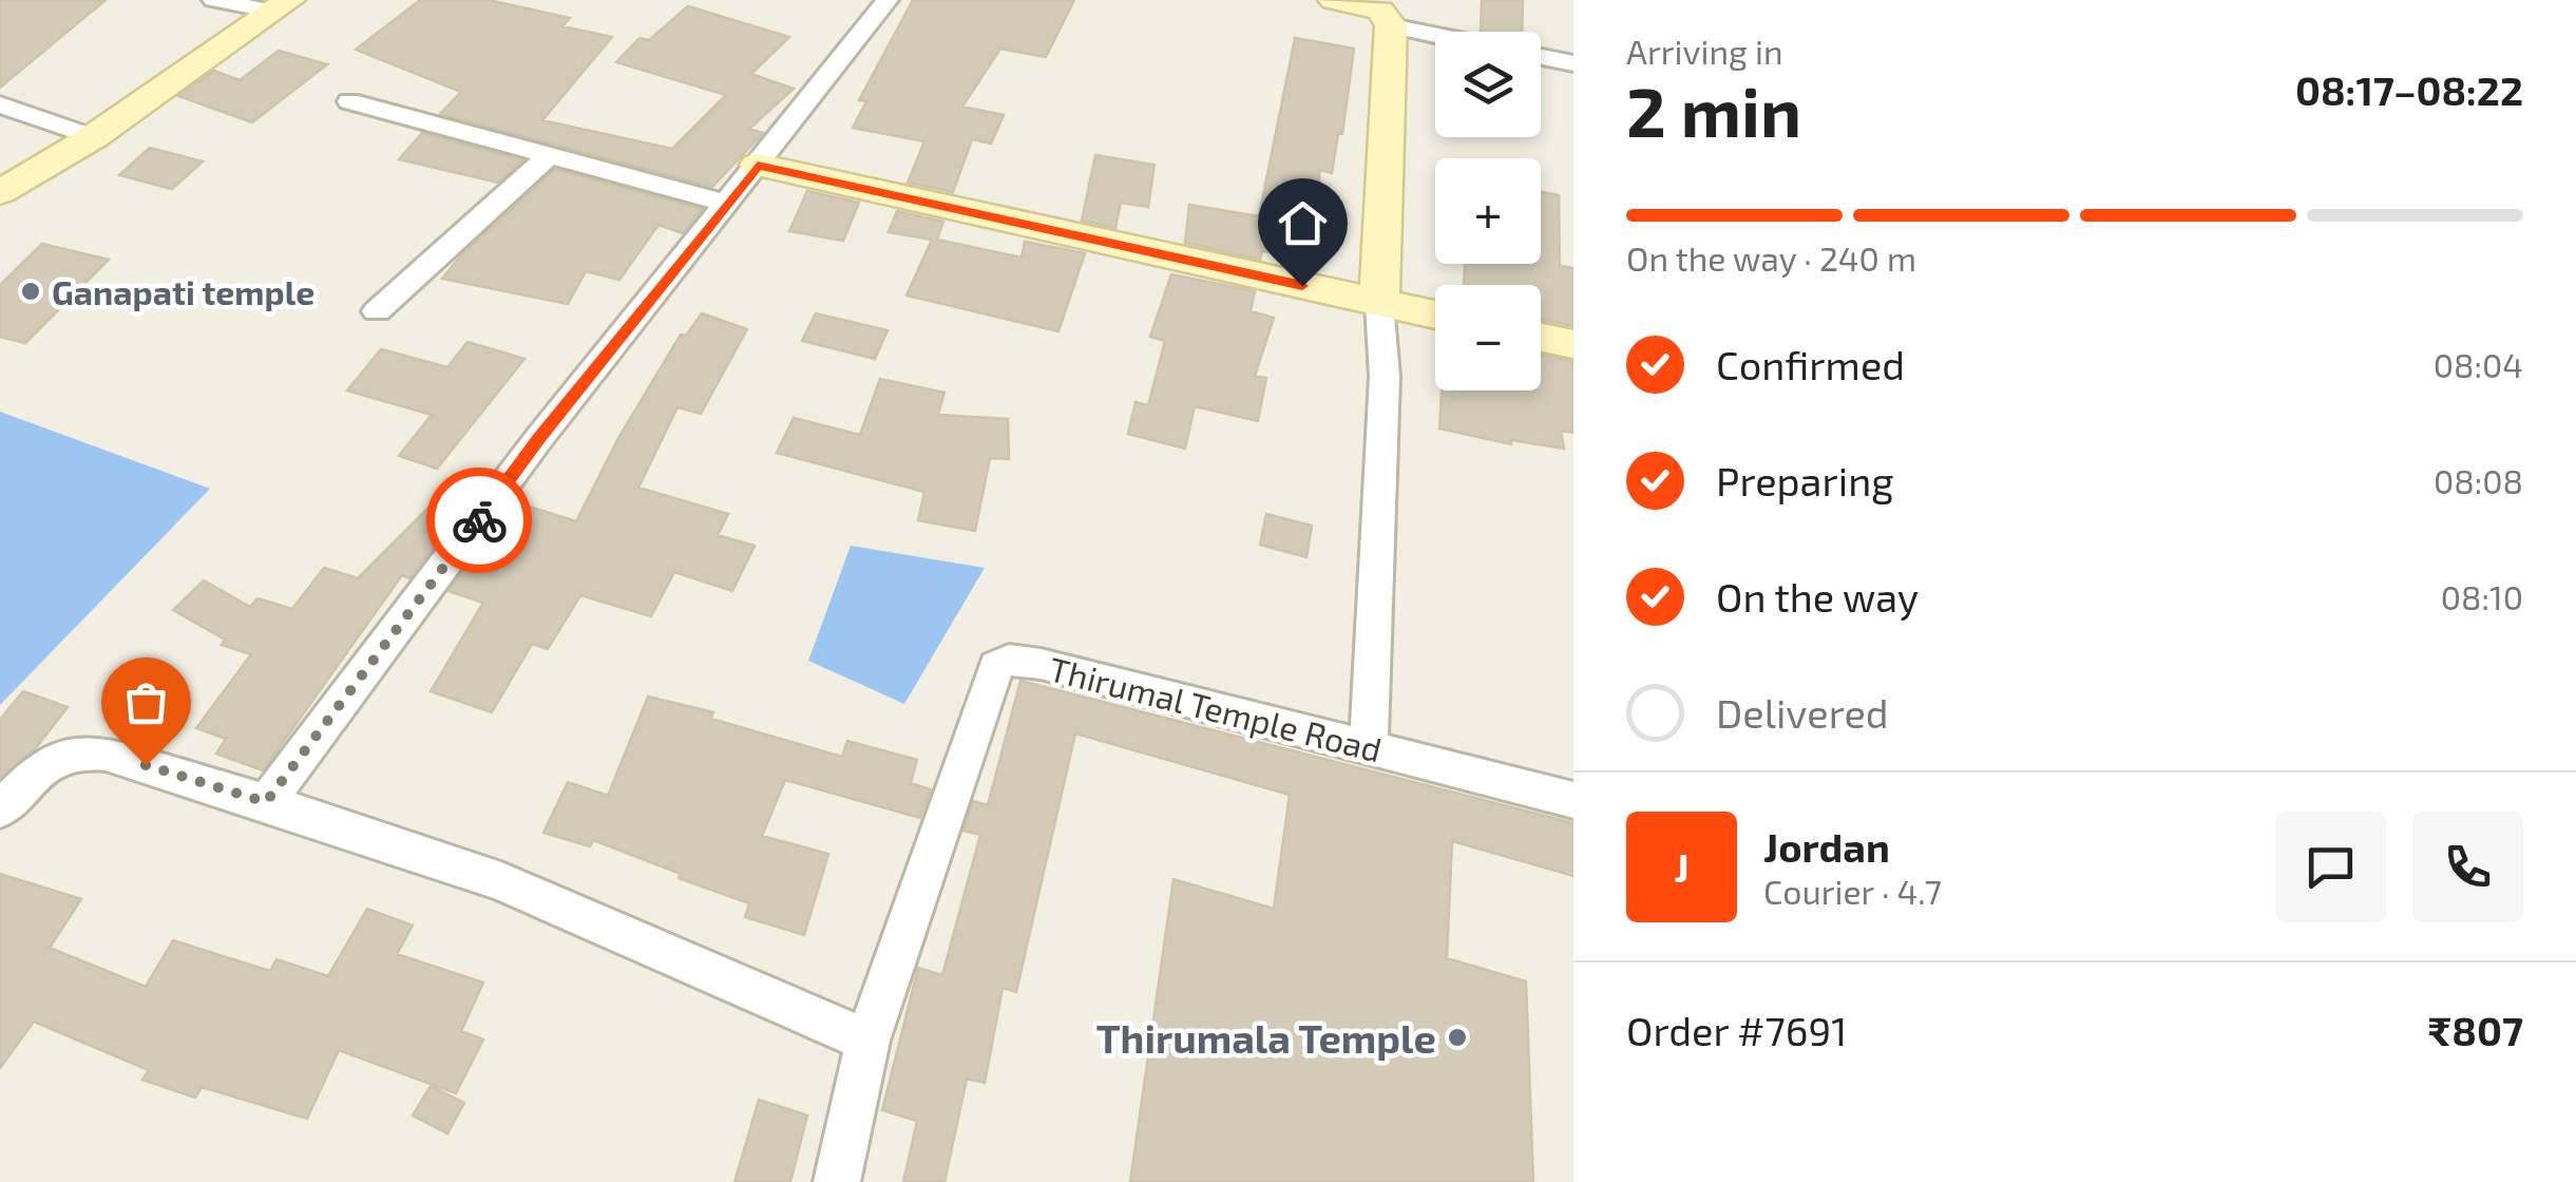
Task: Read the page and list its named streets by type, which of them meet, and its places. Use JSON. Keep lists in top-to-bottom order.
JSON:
{
  "streets": {
    "street": ["Thirumal Temple Road"]
  },
  "places": ["Ganapati temple", "Thirumala Temple"],
  "page": {
    "heading": ["2 min", "Arriving in", "08:17–08:22"],
    "panel": [
      "Jordan",
      "Courier · 4.7",
      "Order #7691",
      "₹807"
    ],
    "map_buttons": ["+", "−"],
    "bar": "On the way · 240 m",
    "list": [
      ["Confirmed", "08:04"],
      ["Preparing", "08:08"],
      ["On the way", "08:10"],
      "Delivered"
    ],
    "round": "J"
  }
}
